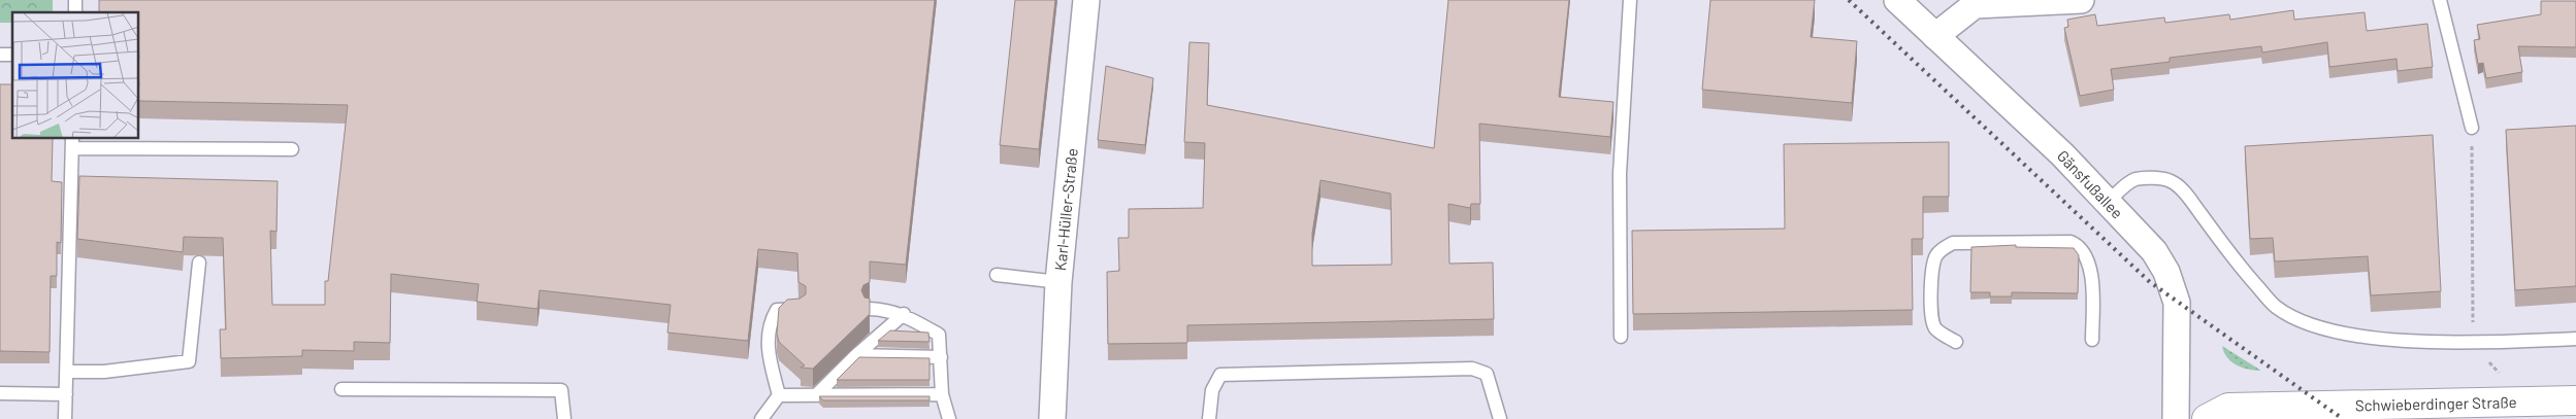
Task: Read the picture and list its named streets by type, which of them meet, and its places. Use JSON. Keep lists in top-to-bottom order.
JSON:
{
  "streets": {
    "main road": ["Schwieberdinger Straße"],
    "street": ["Gänsfußallee", "Karl-Hüller-Straße"]
  }
}
